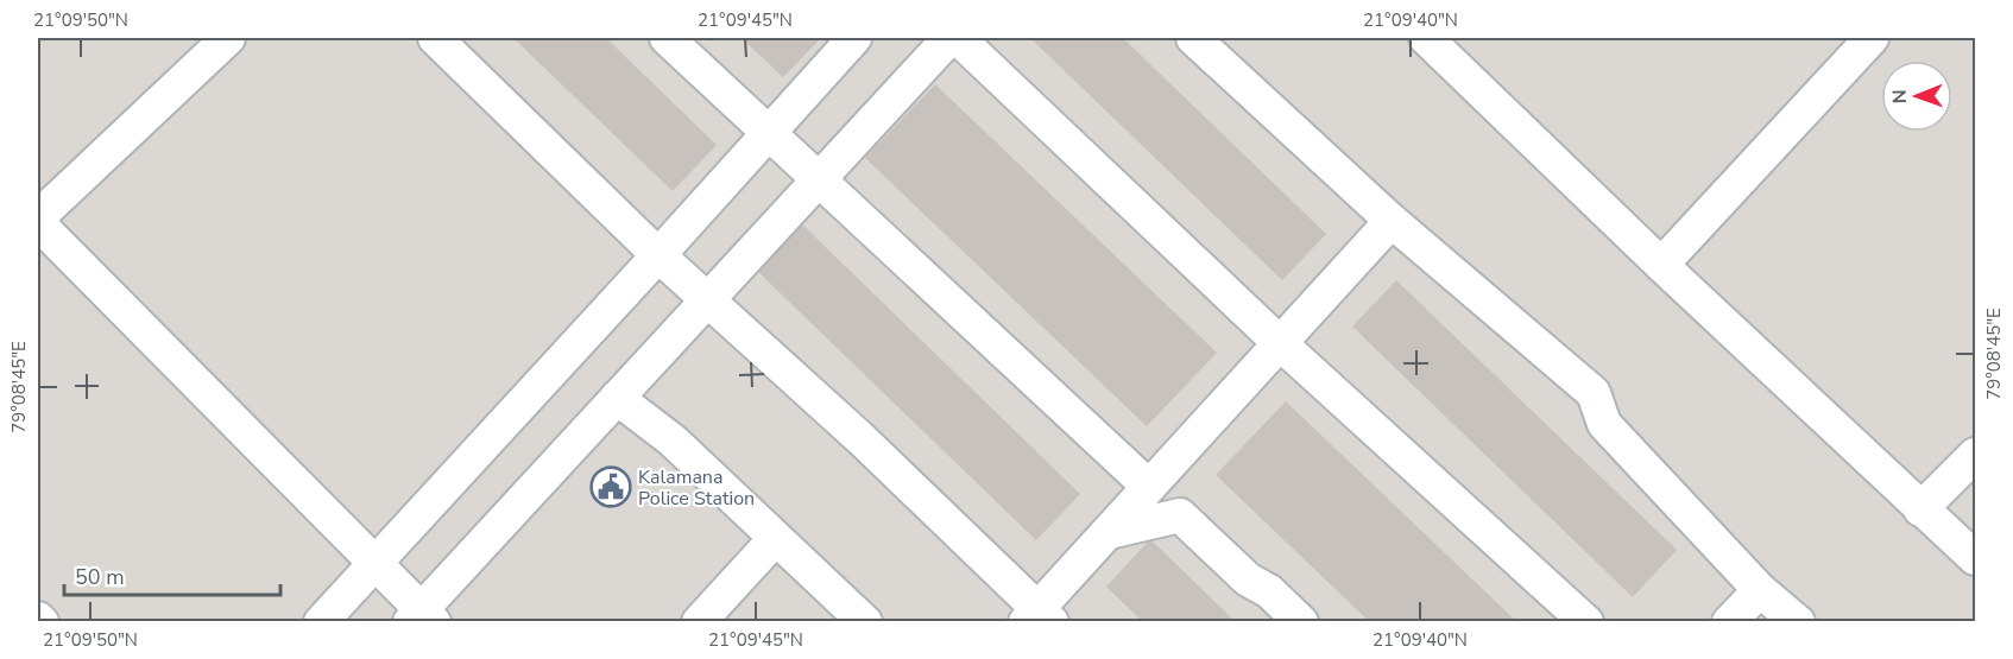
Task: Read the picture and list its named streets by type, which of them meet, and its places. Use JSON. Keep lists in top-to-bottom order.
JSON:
{
  "places": {
    "public building": ["Kalamana Police Station"]
  },
  "scale_bar": "50 m",
  "north": "left",
  "coordinates": [
    "21°09'50\"N",
    "21°09'45\"N",
    "21°09'40\"N",
    "79°08'45\"E"
  ]
}
